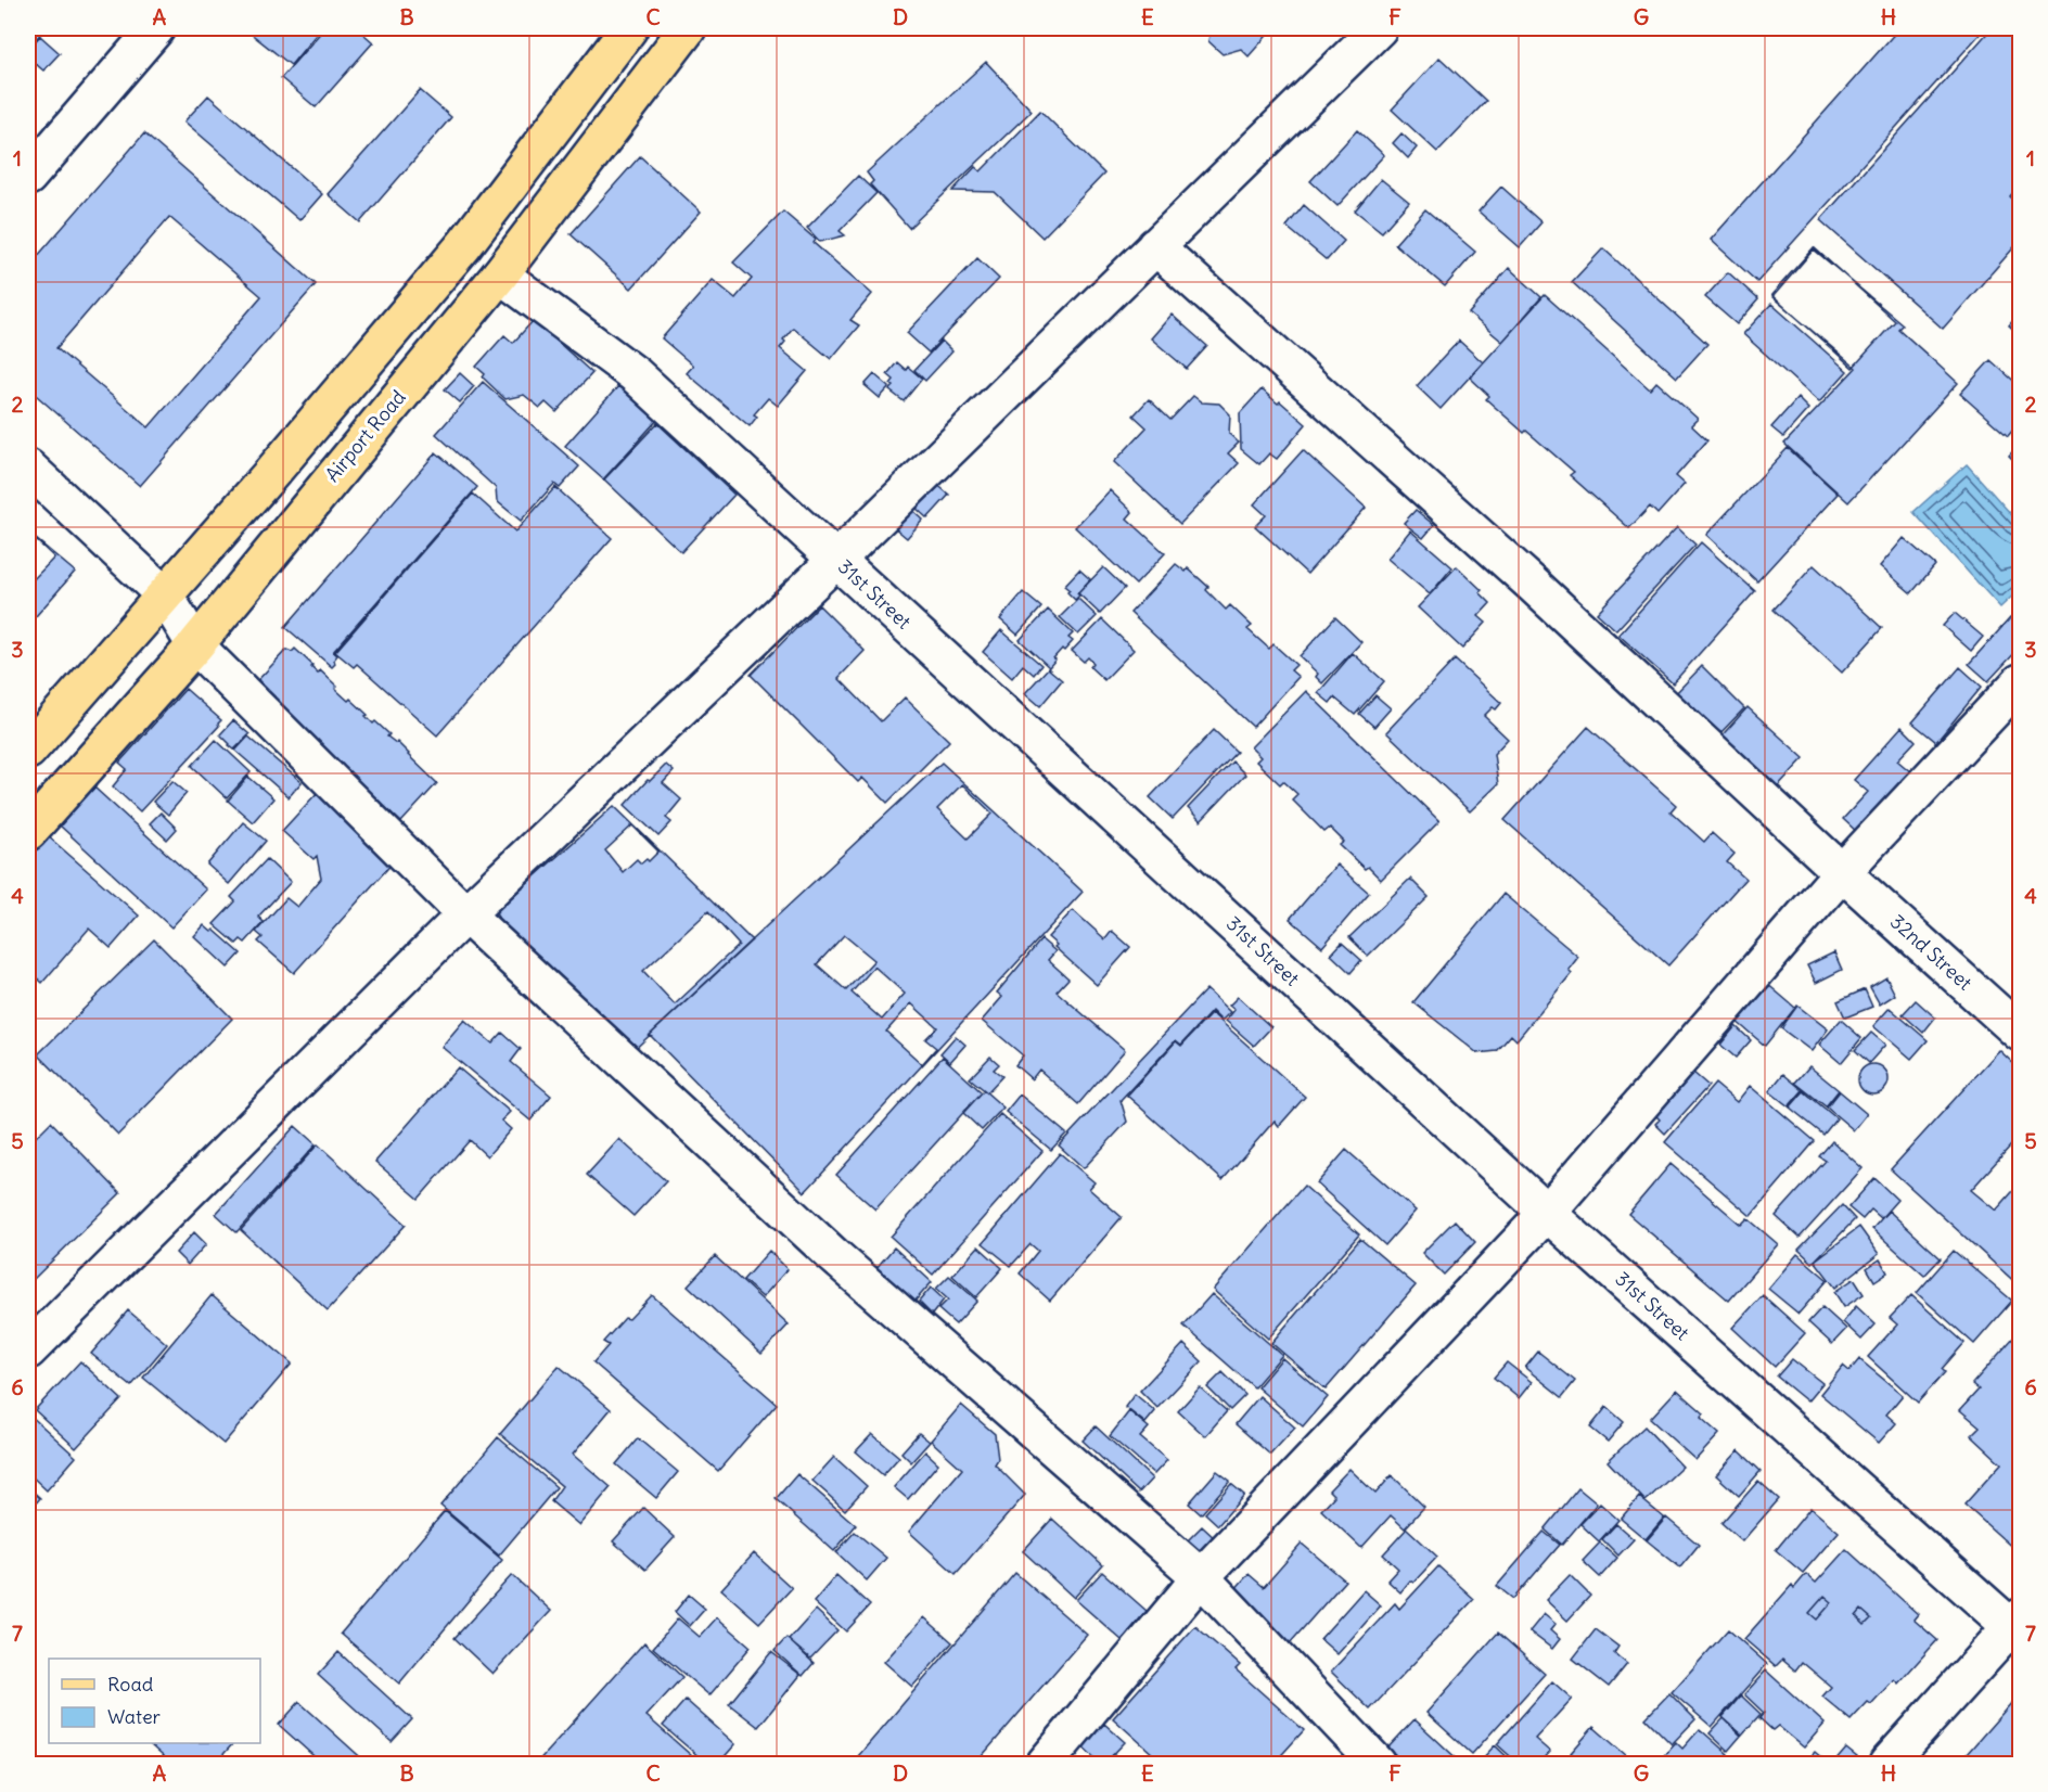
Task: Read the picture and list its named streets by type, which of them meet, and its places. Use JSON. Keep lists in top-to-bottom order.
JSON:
{
  "streets": {
    "main road": ["Airport Road"],
    "street": ["31st Street", "32nd Street"]
  },
  "crossings": [
    ["Airport Road", "31st Street"]
  ],
  "legend": ["Road", "Water"],
  "grid": {
    "columns": [
      "A",
      "B",
      "C",
      "D",
      "E",
      "F",
      "G",
      "H"
    ],
    "rows": [
      "1",
      "2",
      "3",
      "4",
      "5",
      "6",
      "7"
    ]
  }
}
